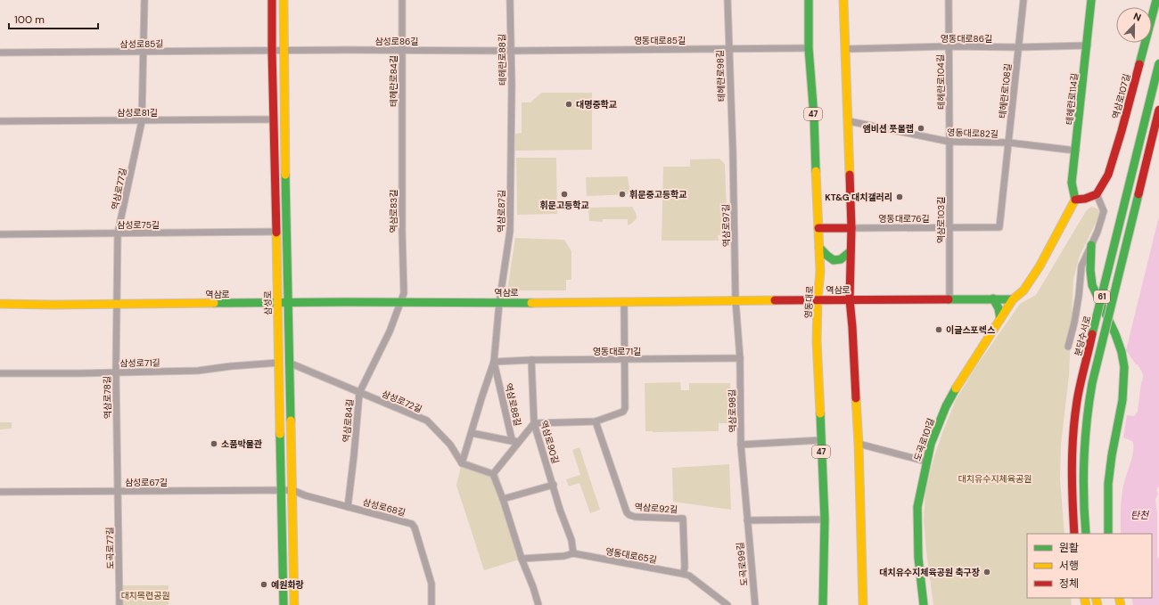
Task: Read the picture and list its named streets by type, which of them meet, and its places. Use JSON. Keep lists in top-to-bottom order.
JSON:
{
  "streets": {
    "main road": [
      "역삼로107길",
      "테헤란로114길",
      "47",
      "역삼로",
      "61",
      "영동대로",
      "삼성로",
      "분당수서로",
      "도곡로101길"
    ],
    "street": [
      "영동대로86길",
      "영동대로85길",
      "삼성로86길",
      "삼성로85길",
      "테헤란로88길",
      "테헤란로98길",
      "테헤란로84길",
      "테헤란로104길",
      "테헤란로108길",
      "삼성로81길",
      "영동대로82길",
      "역삼로77길",
      "역삼로83길",
      "역삼로87길",
      "영동대로76길",
      "역삼로103길",
      "삼성로75길",
      "역삼로97길",
      "영동대로71길",
      "삼성로71길",
      "역삼로78길",
      "삼성로72길",
      "역삼로88길",
      "역삼로98길",
      "역삼로84길",
      "역삼로90길",
      "삼성로67길",
      "삼성로68길",
      "역삼로92길",
      "도곡로77길",
      "영동대로65길",
      "도곡로99길"
    ]
  },
  "crossings": [
    ["영동대로86길", "테헤란로104길"],
    ["영동대로86길", "테헤란로108길"],
    ["영동대로86길", "테헤란로114길"],
    ["영동대로85길", "삼성로86길"],
    ["영동대로85길", "테헤란로88길"],
    ["영동대로85길", "테헤란로98길"],
    ["영동대로85길", "영동대로"],
    ["삼성로86길", "삼성로85길"],
    ["삼성로86길", "테헤란로88길"],
    ["삼성로86길", "테헤란로84길"],
    ["삼성로85길", "역삼로77길"],
    ["삼성로85길", "삼성로"],
    ["테헤란로88길", "역삼로87길"],
    ["테헤란로98길", "역삼로97길"],
    ["테헤란로84길", "역삼로83길"],
    ["테헤란로104길", "영동대로82길"],
    ["테헤란로104길", "역삼로103길"],
    ["테헤란로108길", "영동대로82길"],
    ["테헤란로108길", "영동대로76길"],
    ["테헤란로114길", "영동대로82길"],
    ["삼성로81길", "역삼로77길"],
    ["삼성로81길", "삼성로"],
    ["영동대로82길", "역삼로103길"],
    ["역삼로77길", "삼성로75길"],
    ["역삼로77길", "역삼로"],
    ["역삼로77길", "역삼로78길"],
    ["역삼로83길", "역삼로"],
    ["역삼로83길", "역삼로84길"],
    ["역삼로87길", "역삼로"],
    ["역삼로87길", "역삼로88길"],
    ["영동대로76길", "역삼로103길"],
    ["역삼로103길", "역삼로"],
    ["삼성로75길", "삼성로"],
    ["역삼로97길", "역삼로"],
    ["역삼로97길", "역삼로98길"],
    ["역삼로", "영동대로"],
    ["역삼로", "삼성로"],
    ["역삼로", "역삼로78길"],
    ["역삼로", "역삼로88길"],
    ["역삼로", "역삼로98길"],
    ["역삼로", "역삼로84길"],
    ["역삼로", "도곡로101길"],
    ["삼성로", "삼성로71길"],
    ["삼성로", "삼성로67길"],
    ["영동대로71길", "역삼로88길"],
    ["영동대로71길", "역삼로98길"],
    ["영동대로71길", "역삼로90길"],
    ["삼성로71길", "역삼로78길"],
    ["역삼로78길", "삼성로67길"],
    ["역삼로78길", "도곡로77길"],
    ["삼성로72길", "역삼로88길"],
    ["삼성로72길", "역삼로84길"],
    ["역삼로98길", "도곡로99길"],
    ["역삼로84길", "삼성로68길"],
    ["역삼로90길", "영동대로65길"],
    ["삼성로67길", "삼성로68길"],
    ["삼성로67길", "도곡로77길"],
    ["역삼로92길", "영동대로65길"]
  ],
  "water": ["탄천"],
  "parks": ["대치유수지체육공원", "대치목련공원"],
  "places": [
    "대명중학교",
    "앰비션 풋볼랩",
    "휘문고등학교",
    "휘문중고등학교",
    "KT&G 대치갤러리",
    "이글스포렉스",
    "소품박물관",
    "대치유수지체육공원 축구장",
    "예원화랑"
  ],
  "legend": ["원활", "서행", "정체"],
  "scale_bar": "100 m",
  "north": "top"
}
